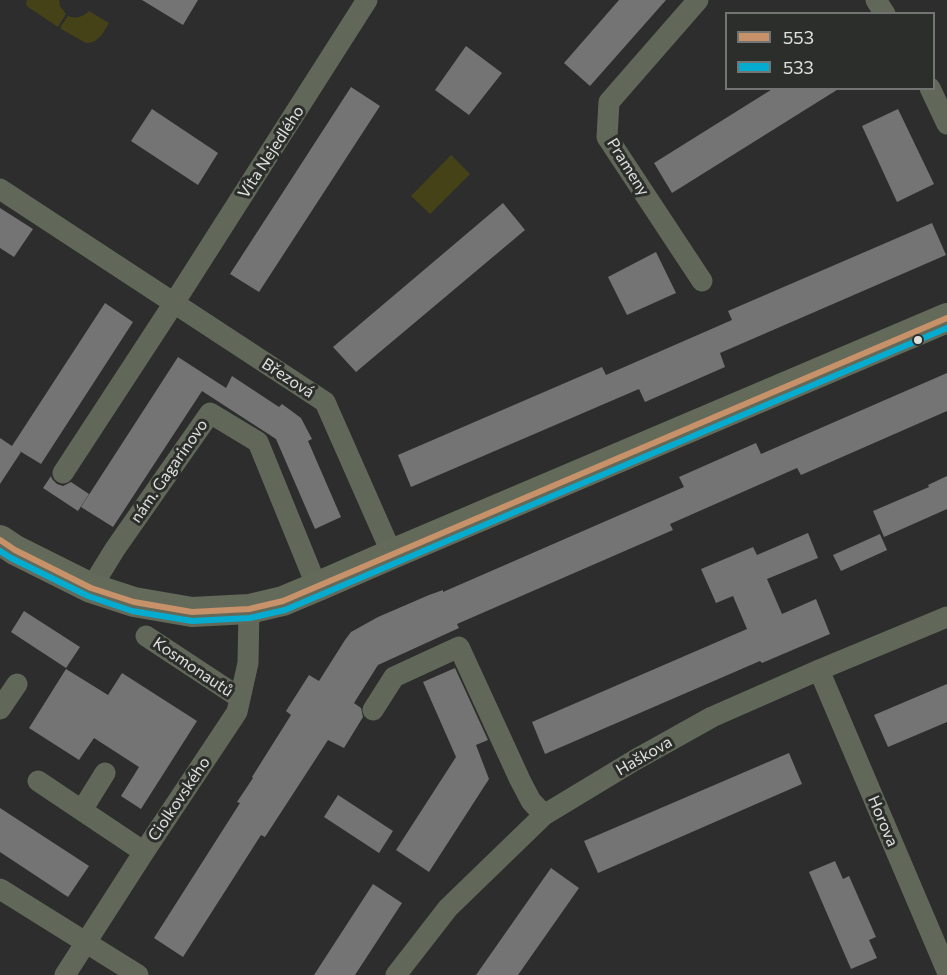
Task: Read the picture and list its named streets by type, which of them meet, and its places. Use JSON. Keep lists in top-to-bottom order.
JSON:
{
  "streets": {
    "street": [
      "Víta Nejedlého",
      "Prameny",
      "Březová",
      "nám. Gagarinovo",
      "Kosmonautů",
      "Haškova",
      "Ciolkovského",
      "Horova"
    ]
  },
  "crossings": [
    ["Víta Nejedlého", "Březová"],
    ["Kosmonautů", "Ciolkovského"],
    ["Haškova", "Horova"]
  ],
  "lines": ["transit line 553", "transit line 533"],
  "legend": ["553", "533"]
}
